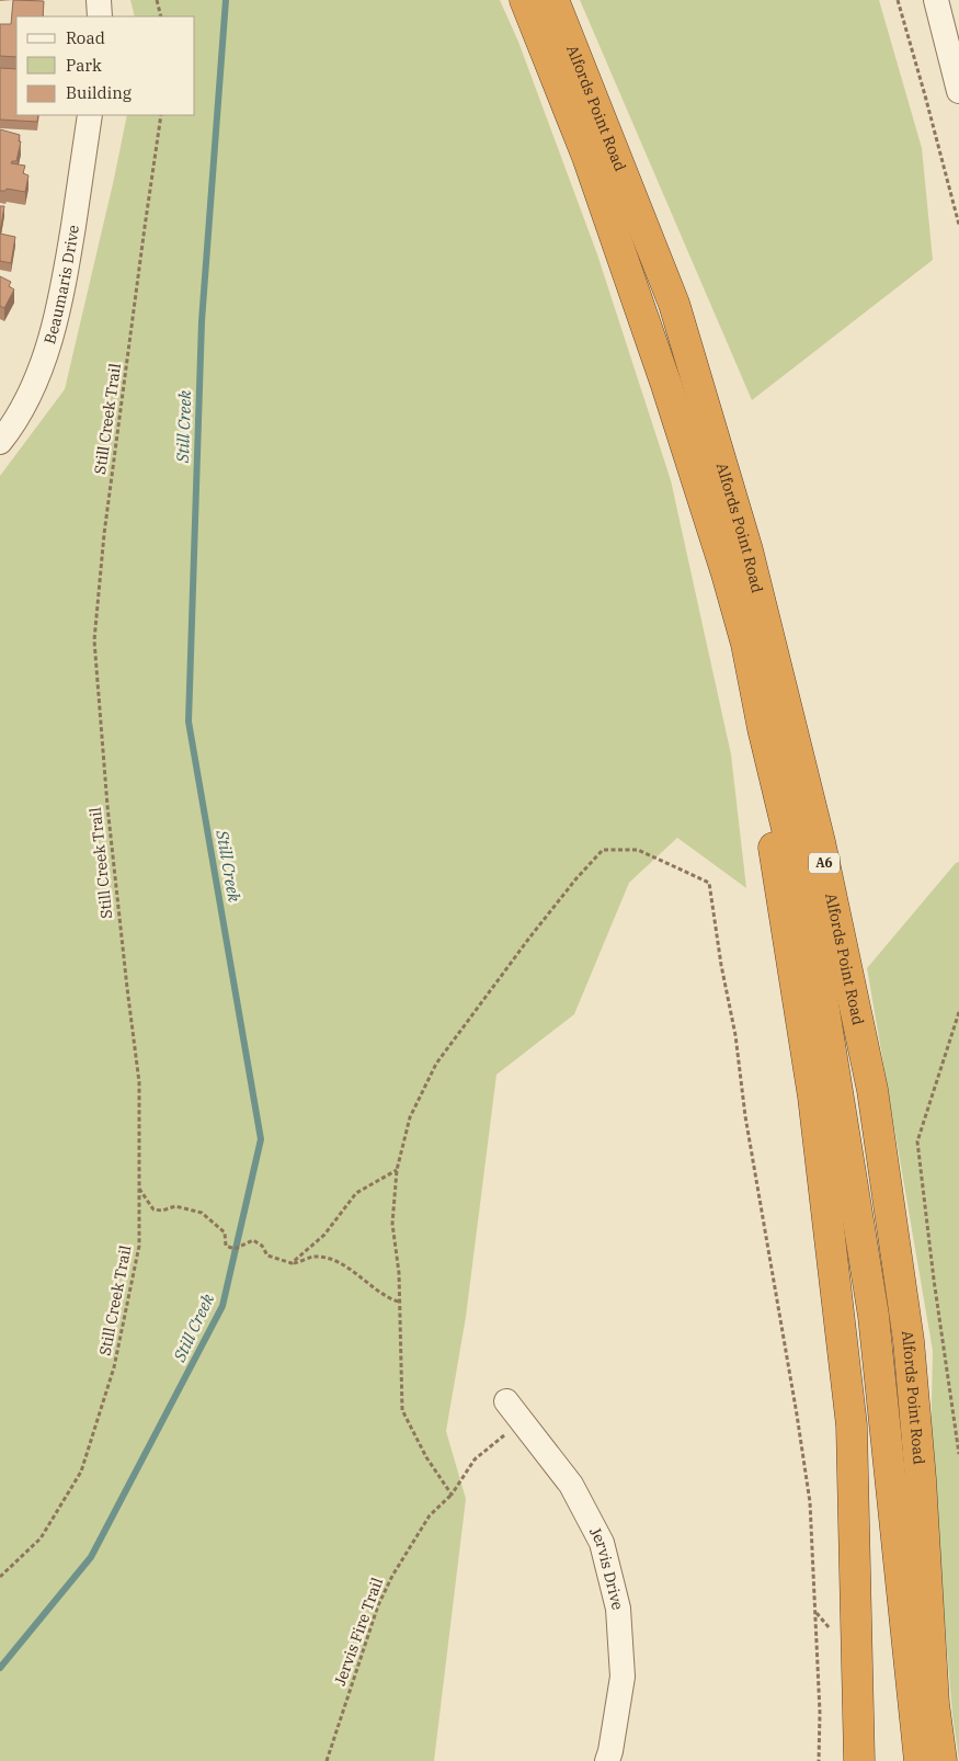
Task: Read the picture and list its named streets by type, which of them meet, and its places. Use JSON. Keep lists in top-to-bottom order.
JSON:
{
  "streets": {
    "highway": ["Alfords Point Road", "A6"],
    "street": ["Beaumaris Drive", "Jervis Drive"],
    "path": ["Still Creek Trail", "Jervis Fire Trail"]
  },
  "crossings": [
    ["Alfords Point Road", "A6"],
    ["Jervis Drive", "Jervis Fire Trail"]
  ],
  "water": ["Still Creek"],
  "legend": ["Road", "Park", "Building"]
}
